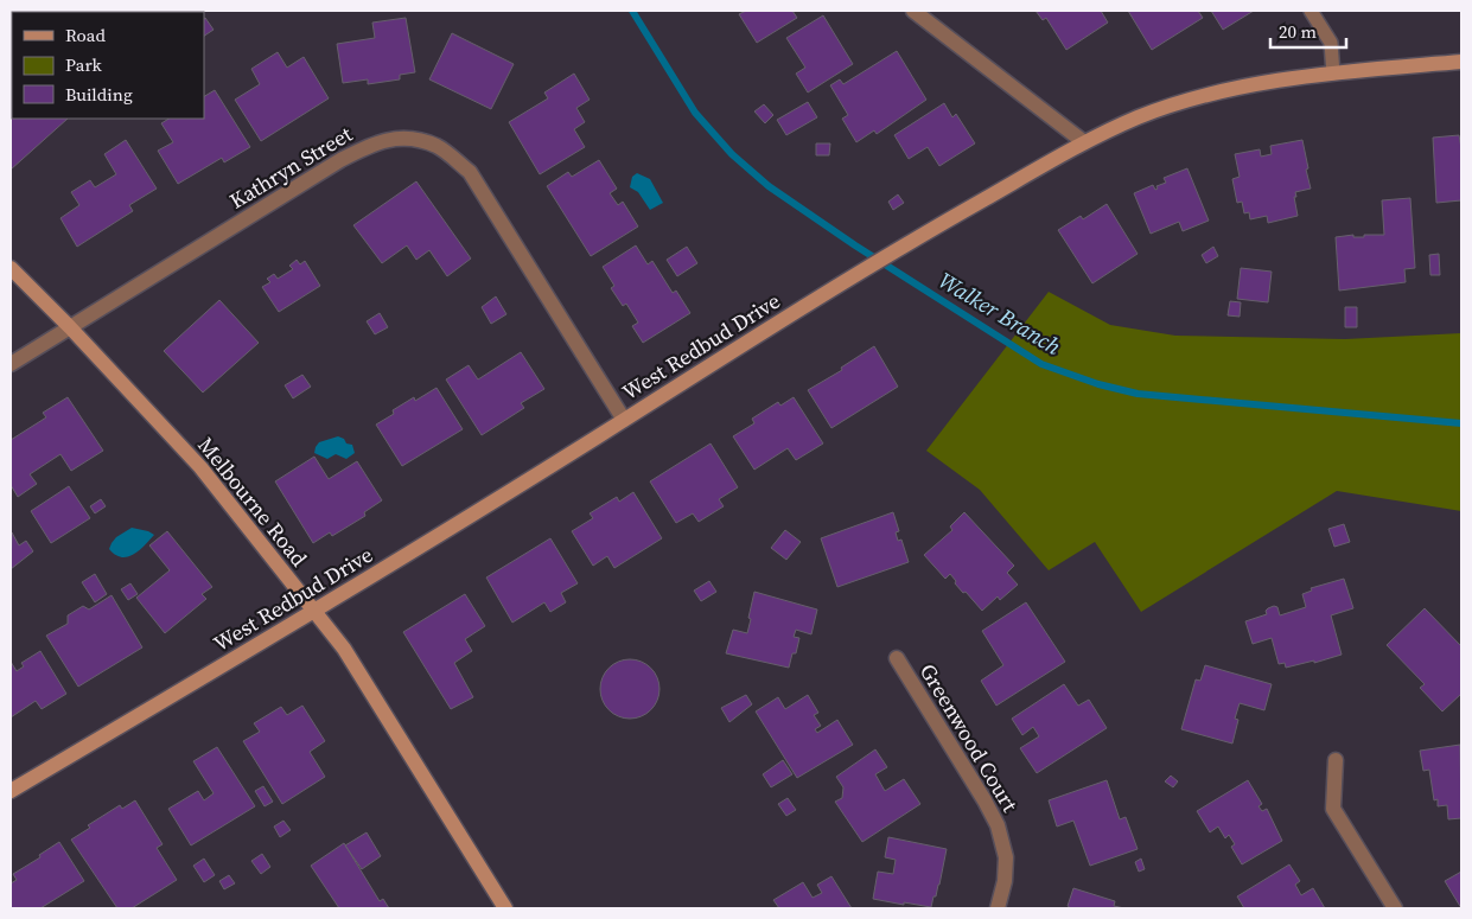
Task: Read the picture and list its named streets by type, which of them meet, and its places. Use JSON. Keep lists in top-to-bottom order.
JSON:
{
  "streets": {
    "street": [
      "Kathryn Street",
      "West Redbud Drive",
      "Melbourne Road",
      "Greenwood Court"
    ]
  },
  "crossings": [
    ["Kathryn Street", "West Redbud Drive"],
    ["Kathryn Street", "Melbourne Road"],
    ["West Redbud Drive", "Melbourne Road"]
  ],
  "water": ["Walker Branch"],
  "legend": ["Road", "Park", "Building"],
  "scale_bar": "20 m"
}
